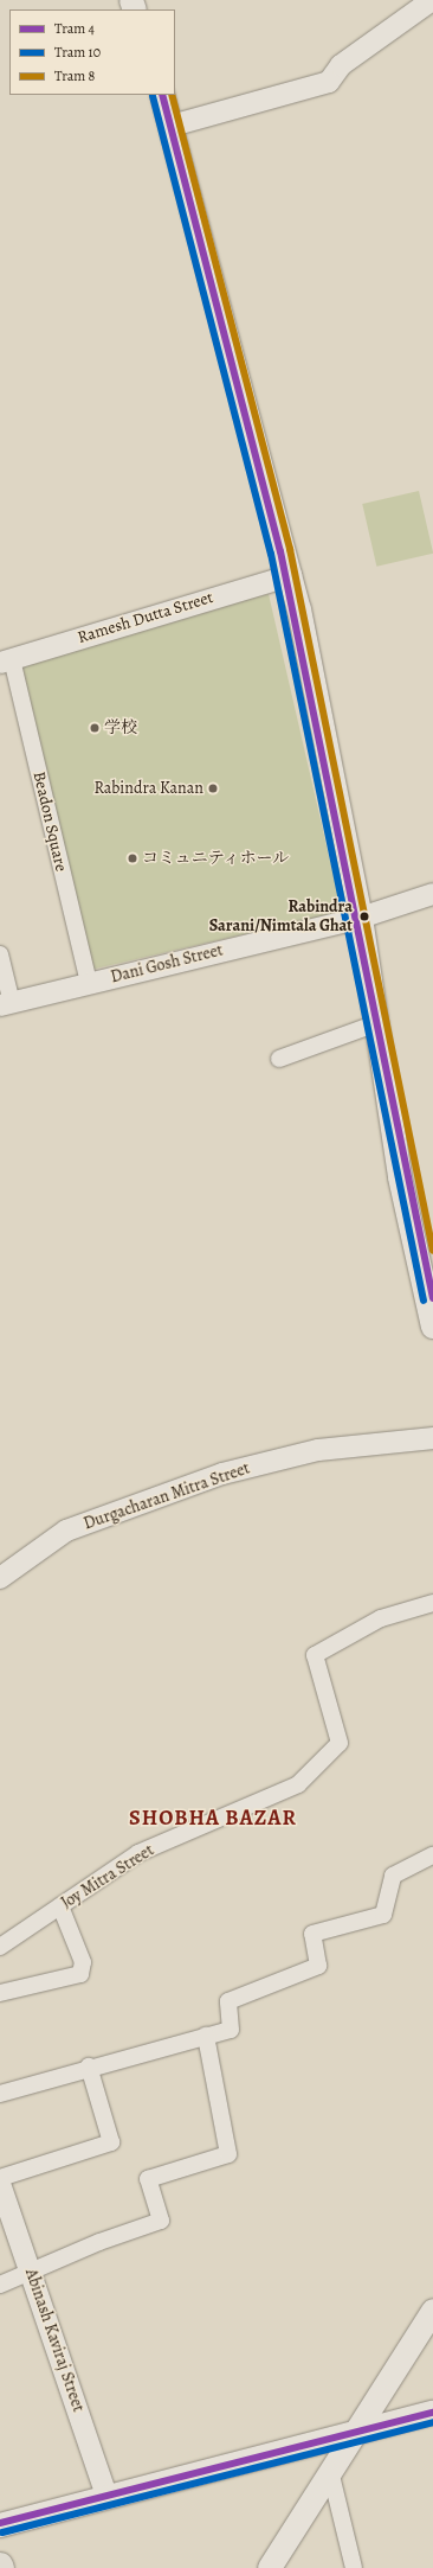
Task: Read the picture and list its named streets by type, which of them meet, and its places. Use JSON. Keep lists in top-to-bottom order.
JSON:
{
  "streets": {
    "street": [
      "Ramesh Dutta Street",
      "Beadon Square",
      "Dani Gosh Street",
      "Durgacharan Mitra Street",
      "Joy Mitra Street",
      "Abinash Kaviraj Street"
    ]
  },
  "crossings": [
    ["Ramesh Dutta Street", "Beadon Square"],
    ["Beadon Square", "Dani Gosh Street"]
  ],
  "districts": ["SHOBHA BAZAR"],
  "places": [
    "学校",
    "Rabindra Kanan",
    "コミュニティホール",
    "Rabindra Sarani/Nimtala Ghat"
  ],
  "lines": ["tram line 4", "tram line 8", "tram line 10"],
  "legend": ["Tram 4", "Tram 10", "Tram 8"]
}
